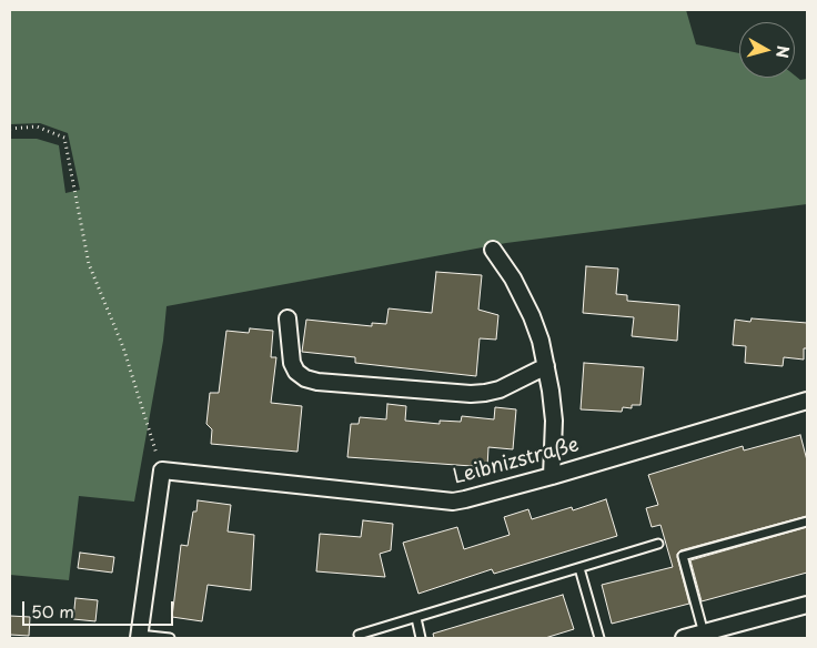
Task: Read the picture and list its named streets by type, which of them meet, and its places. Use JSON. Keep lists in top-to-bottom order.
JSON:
{
  "streets": {
    "street": ["Leibnizstraße"]
  },
  "scale_bar": "50 m",
  "north": "right"
}
